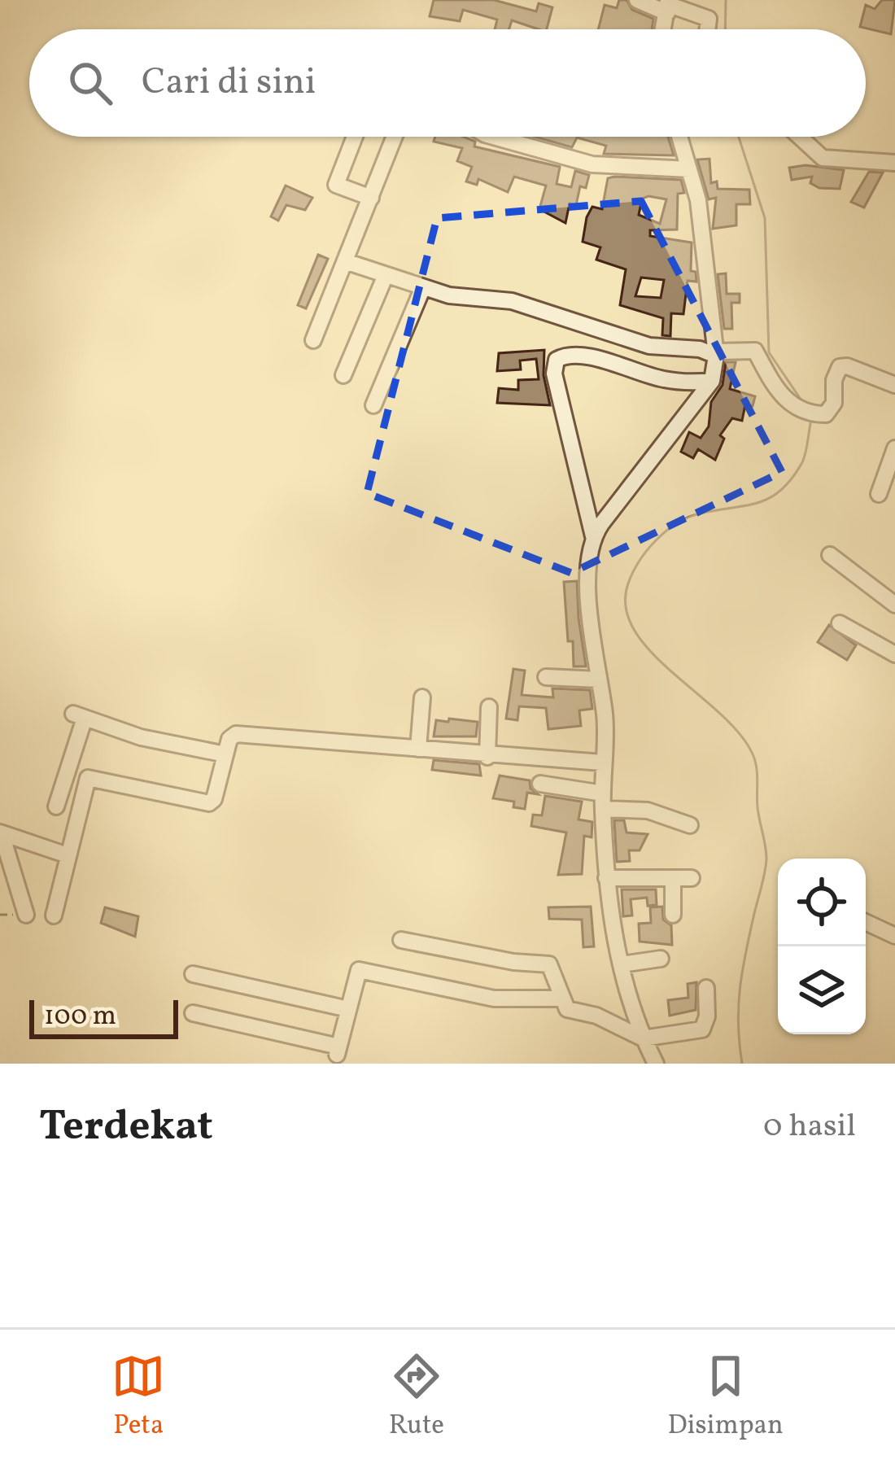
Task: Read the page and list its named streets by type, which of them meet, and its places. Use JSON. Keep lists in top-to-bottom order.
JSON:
{
  "scale_bar": "100 m",
  "page": {
    "search": "Cari di sini",
    "scale": "100 m",
    "heading": ["Terdekat", "0 hasil"],
    "nav": ["Peta", "Rute", "Disimpan"]
  }
}
